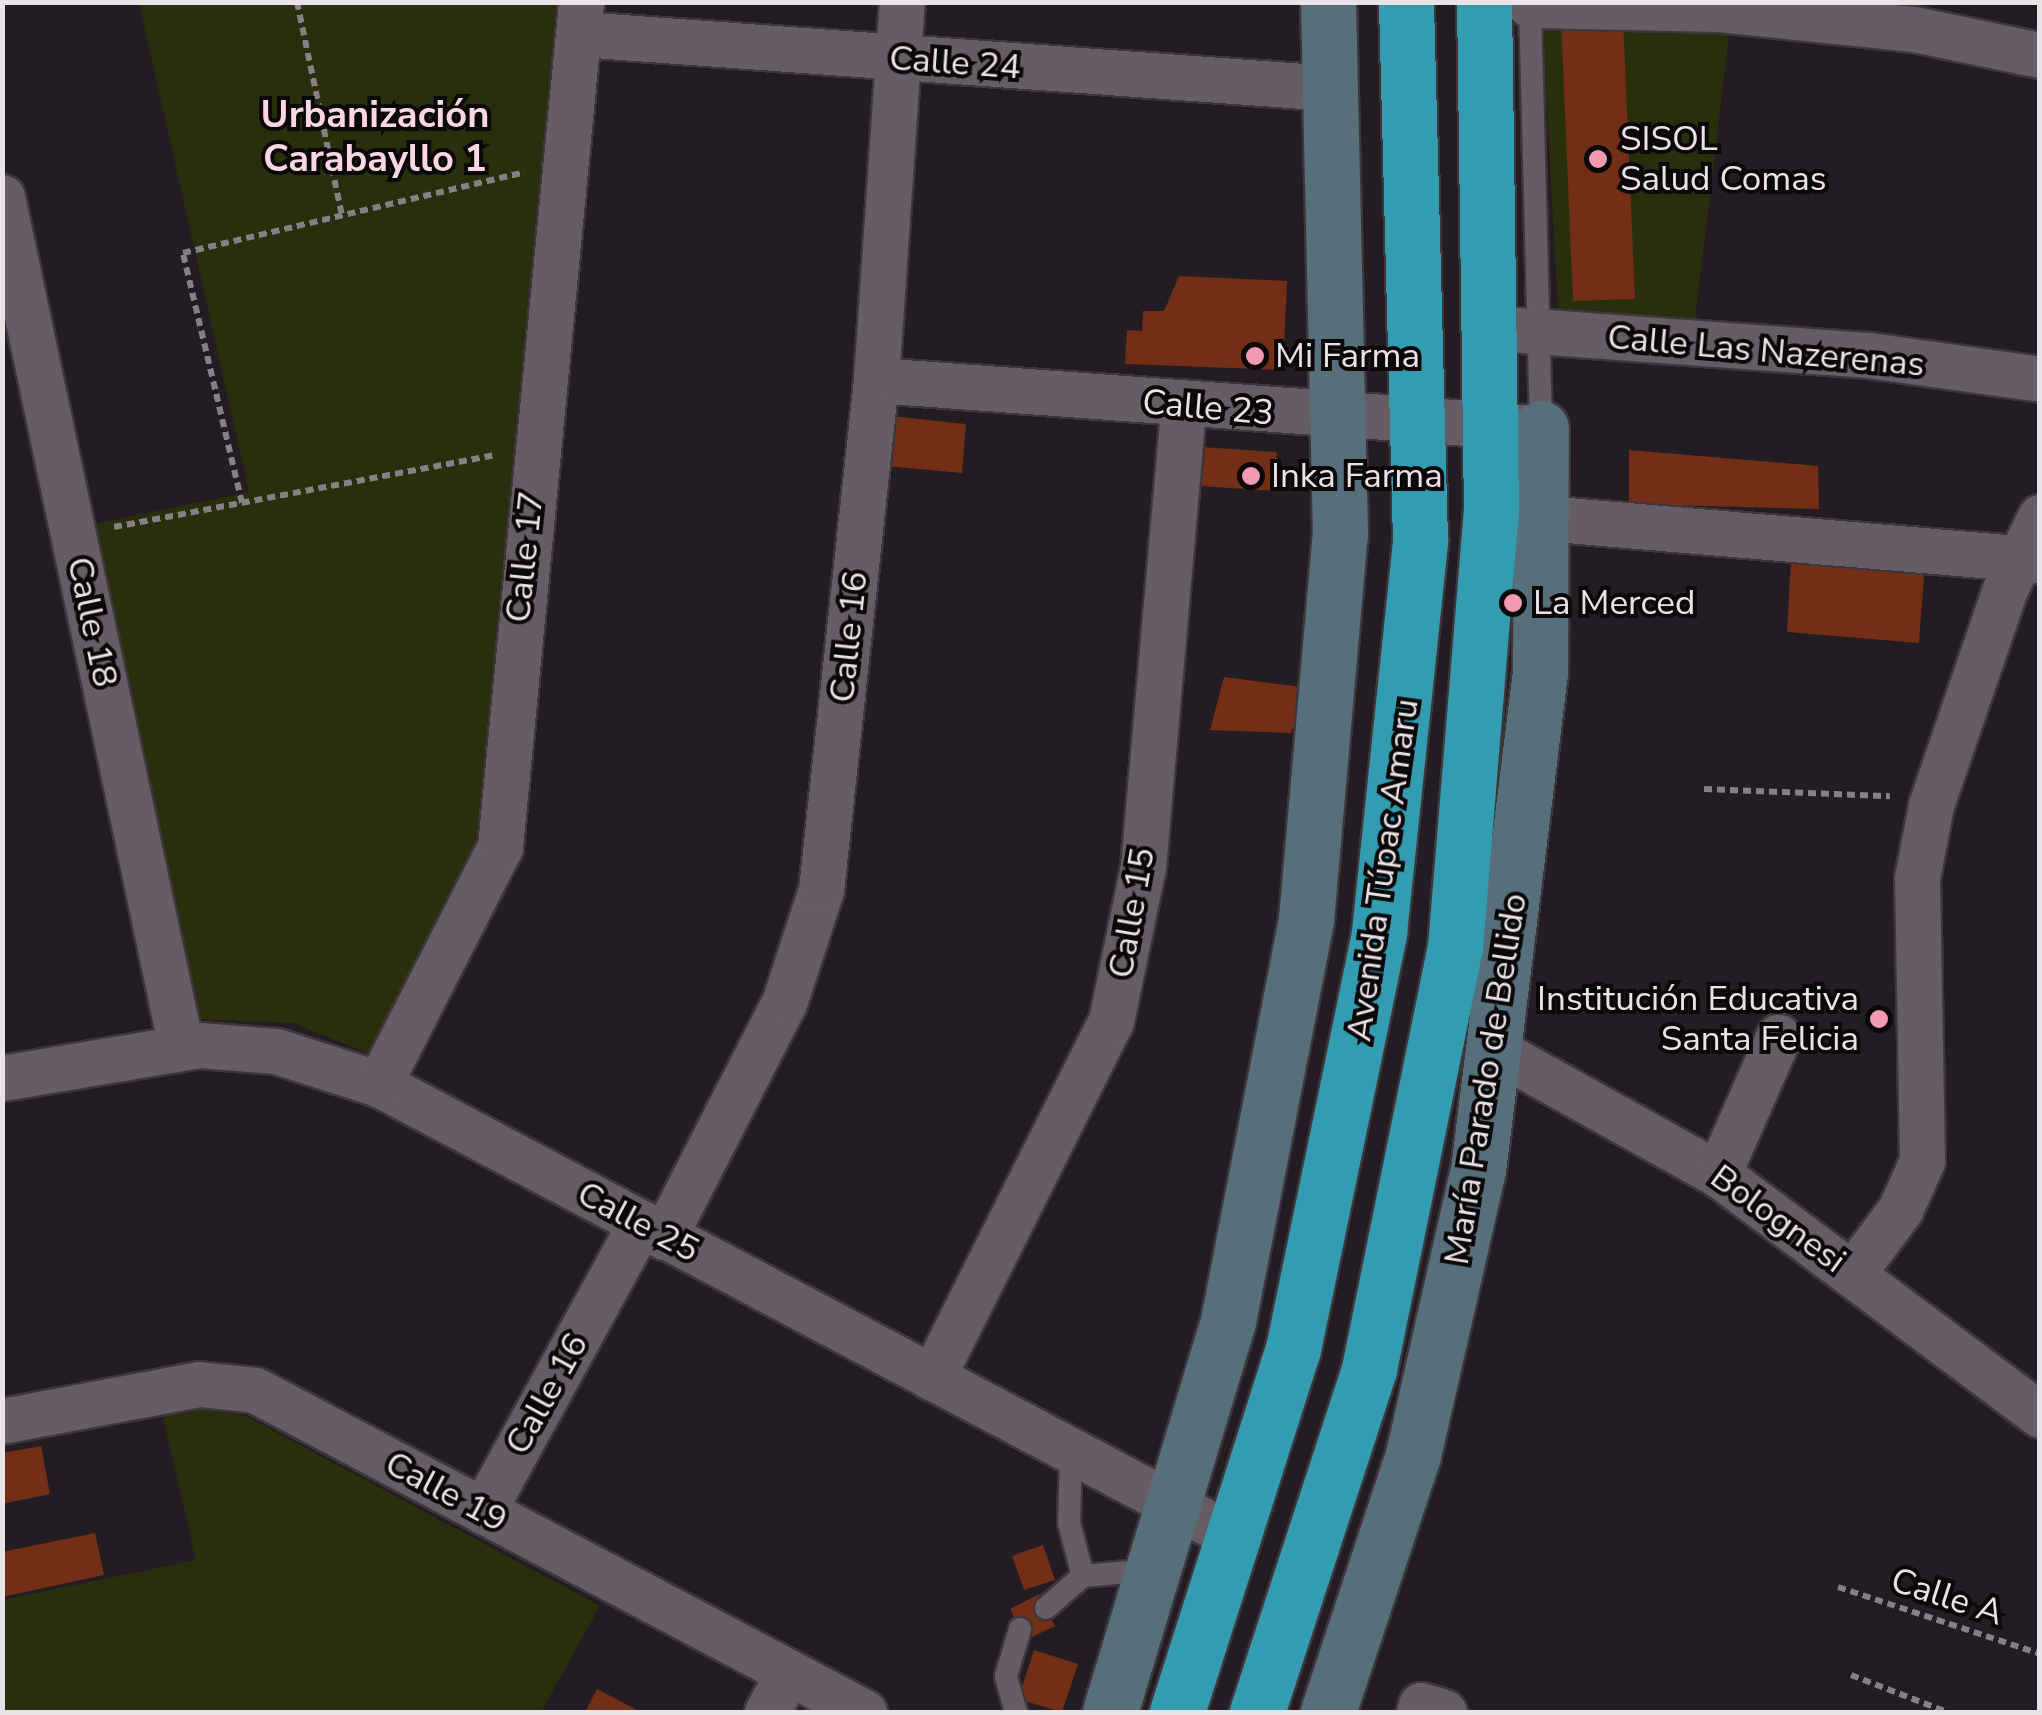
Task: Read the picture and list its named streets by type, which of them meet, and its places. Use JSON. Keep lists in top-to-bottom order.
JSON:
{
  "streets": {
    "highway": ["Avenida Túpac Amaru"],
    "main road": ["María Parado de Bellido"],
    "street": [
      "Calle 24",
      "Calle Las Nazerenas",
      "Calle 23",
      "Calle 17",
      "Calle 18",
      "Calle 16",
      "Calle 15",
      "Bolognesi",
      "Calle 25",
      "Calle 19"
    ],
    "path": ["Calle A"]
  },
  "crossings": [
    ["Calle 24", "Calle 17"],
    ["Calle 24", "Calle 16"],
    ["Calle 24", "Avenida Túpac Amaru"],
    ["Calle 23", "Calle 16"],
    ["Calle 23", "Avenida Túpac Amaru"],
    ["Calle 23", "Calle 15"],
    ["Calle 17", "Calle 25"],
    ["Calle 18", "Calle 25"],
    ["Calle 16", "Calle 25"],
    ["Calle 16", "Calle 19"],
    ["Avenida Túpac Amaru", "Calle 25"],
    ["Calle 15", "Calle 25"],
    ["María Parado de Bellido", "Bolognesi"]
  ],
  "districts": ["Urbanización Carabayllo 1"],
  "places": [
    "SISOL Salud Comas",
    "Mi Farma",
    "Inka Farma",
    "La Merced",
    "Institución Educativa Santa Felicia"
  ]
}
